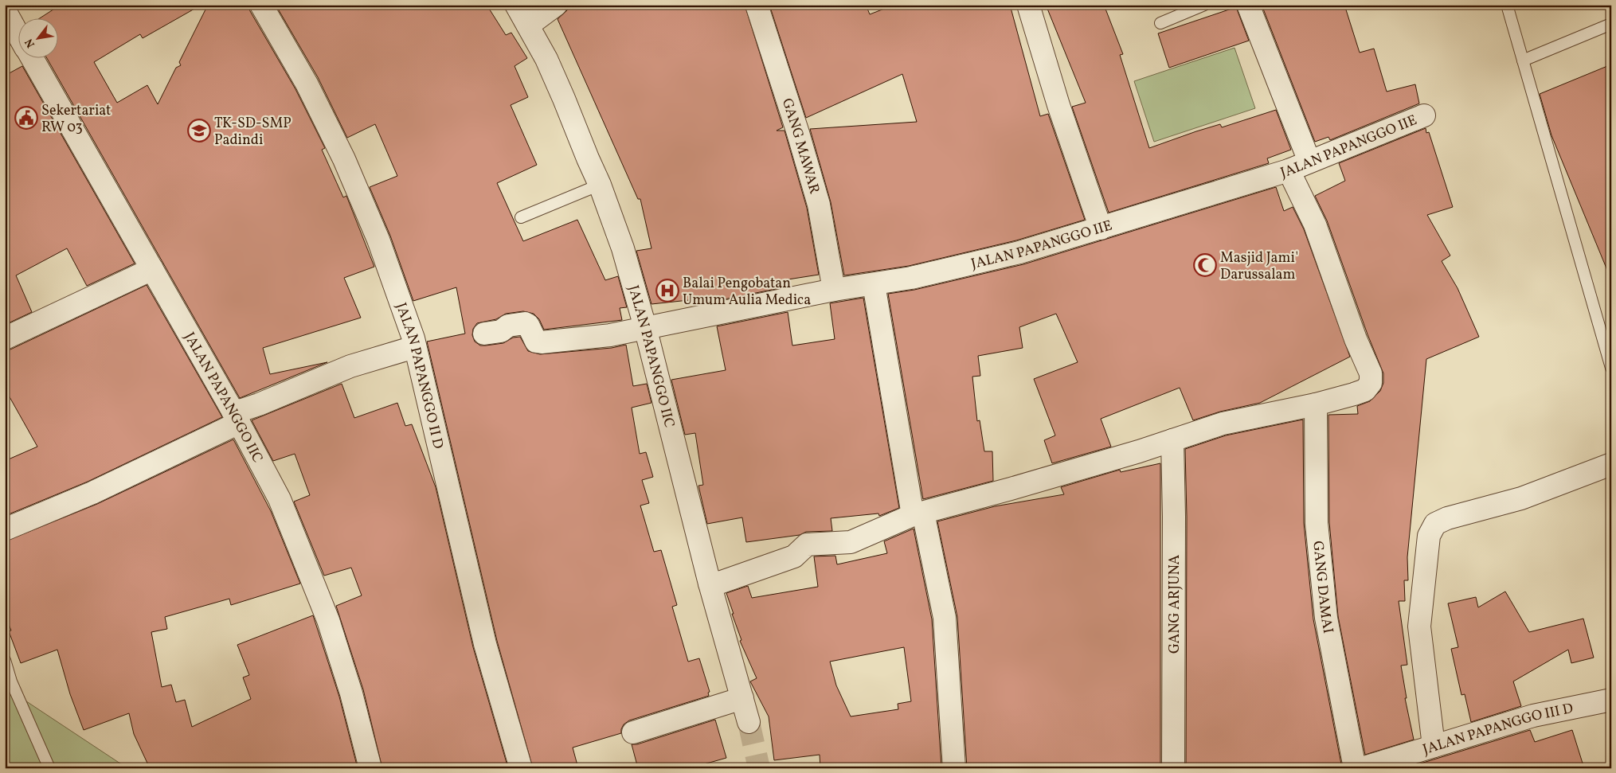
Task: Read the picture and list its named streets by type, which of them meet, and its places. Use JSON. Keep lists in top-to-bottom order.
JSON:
{
  "streets": {
    "street": [
      "GANG MAWAR",
      "JALAN PAPANGGO IIE",
      "JALAN PAPANGGO IIC",
      "JALAN PAPANGGO II D",
      "GANG DAMAI",
      "GANG ARJUNA",
      "JALAN PAPANGGO III D"
    ]
  },
  "crossings": [
    ["GANG MAWAR", "JALAN PAPANGGO IIE"],
    ["JALAN PAPANGGO IIE", "JALAN PAPANGGO IIC"]
  ],
  "places": {
    "public building": ["Sekertariat RW 03"],
    "school or university": ["TK-SD-SMP Padindi"],
    "mosque": ["Masjid Jami' Darussalam"],
    "hospital": ["Balai Pengobatan Umum Aulia Medica"]
  },
  "north": "bottom left"
}
